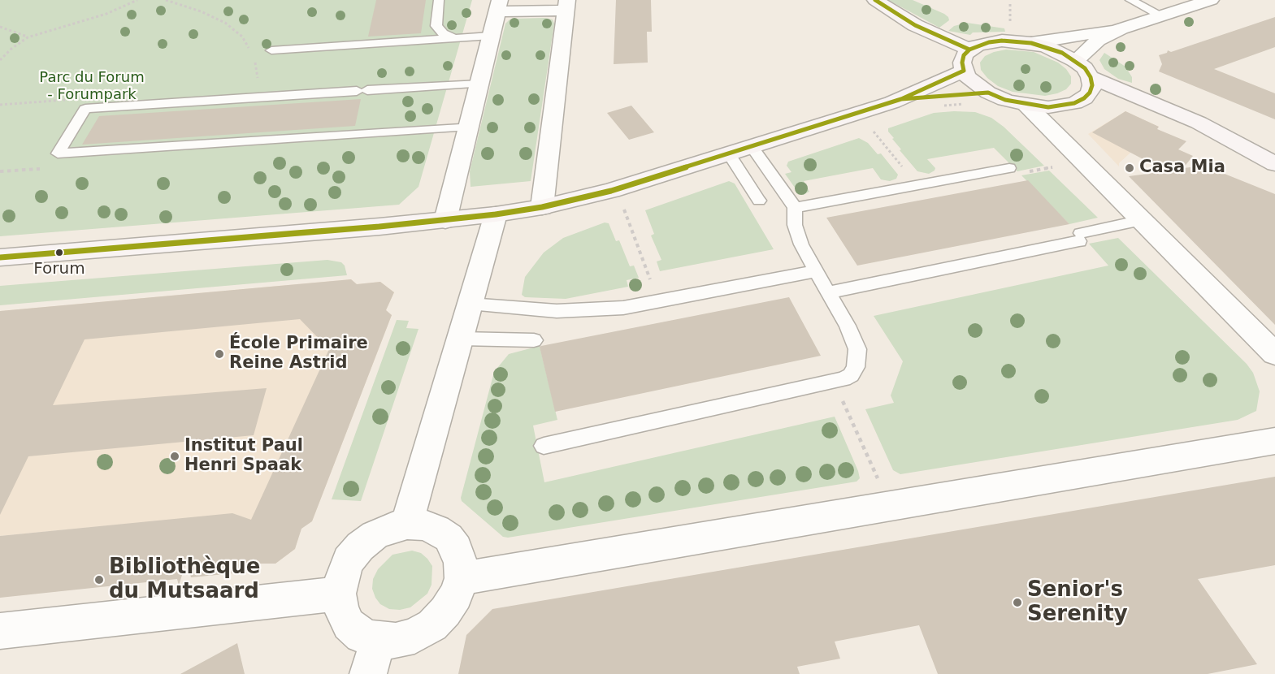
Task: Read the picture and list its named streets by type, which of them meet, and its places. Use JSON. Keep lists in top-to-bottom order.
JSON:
{
  "parks": ["Parc du Forum - Forumpark"],
  "places": [
    "Casa Mia",
    "Forum",
    "École Primaire Reine Astrid",
    "Institut Paul Henri Spaak",
    "Bibliothèque du Mutsaard",
    "Senior's Serenity"
  ]
}
